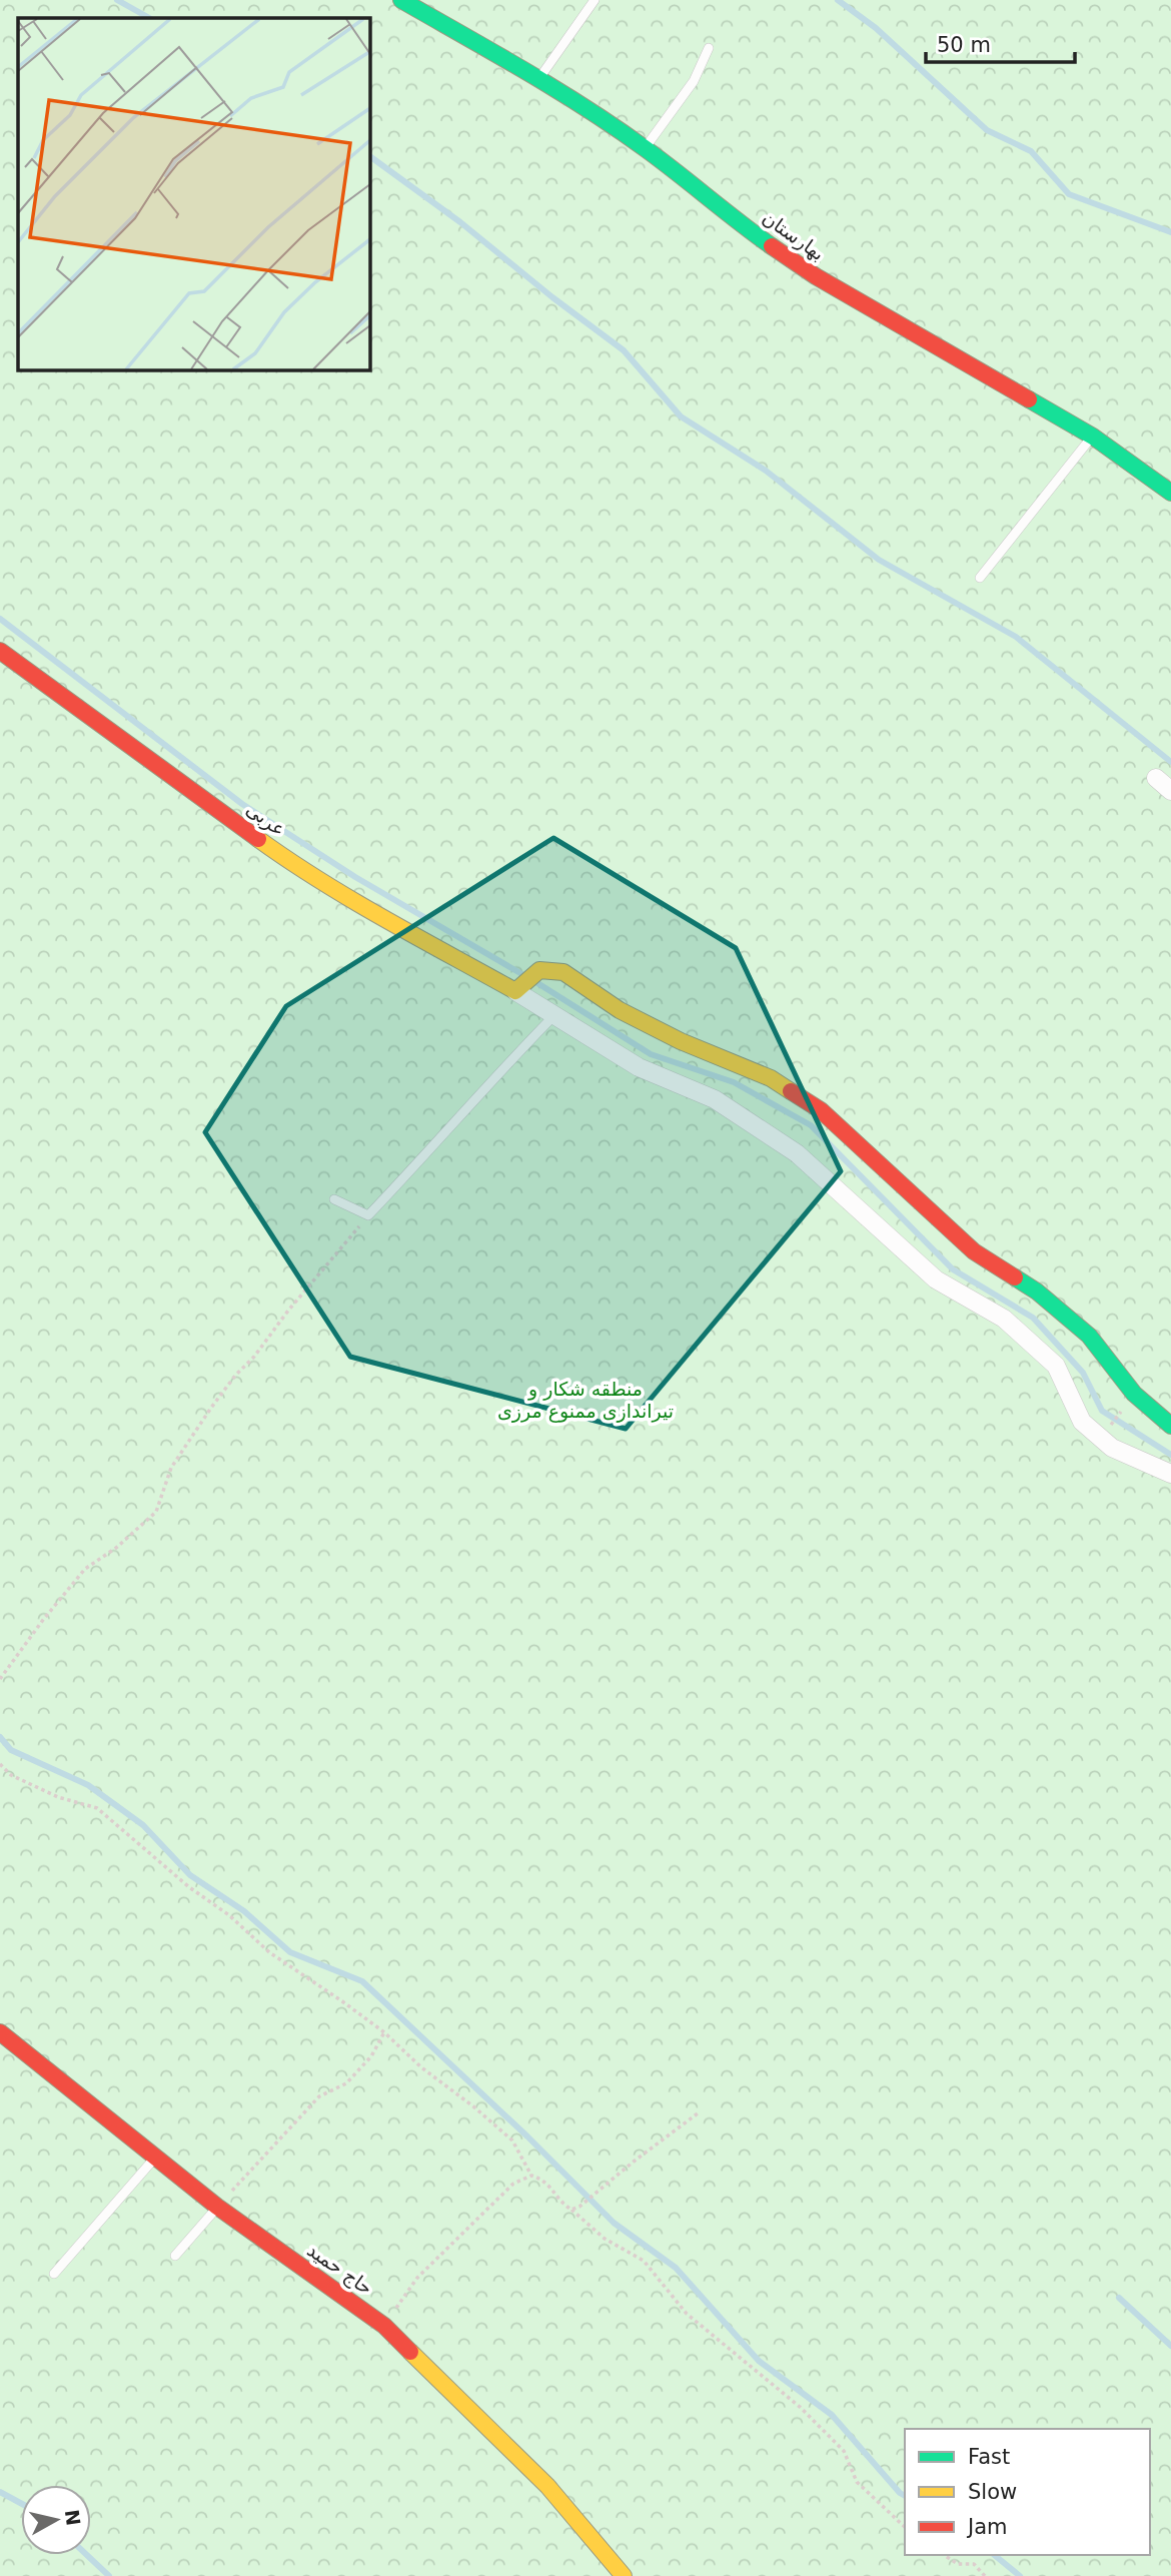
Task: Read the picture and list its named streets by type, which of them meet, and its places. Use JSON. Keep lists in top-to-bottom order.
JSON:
{
  "streets": {
    "street": ["بهارستان", "عربی", "حاج حمید"]
  },
  "parks": ["منطقه شکار و تیراندازی ممنوع مرزی"],
  "legend": ["Fast", "Slow", "Jam"],
  "scale_bar": "50 m",
  "north": "right"
}
